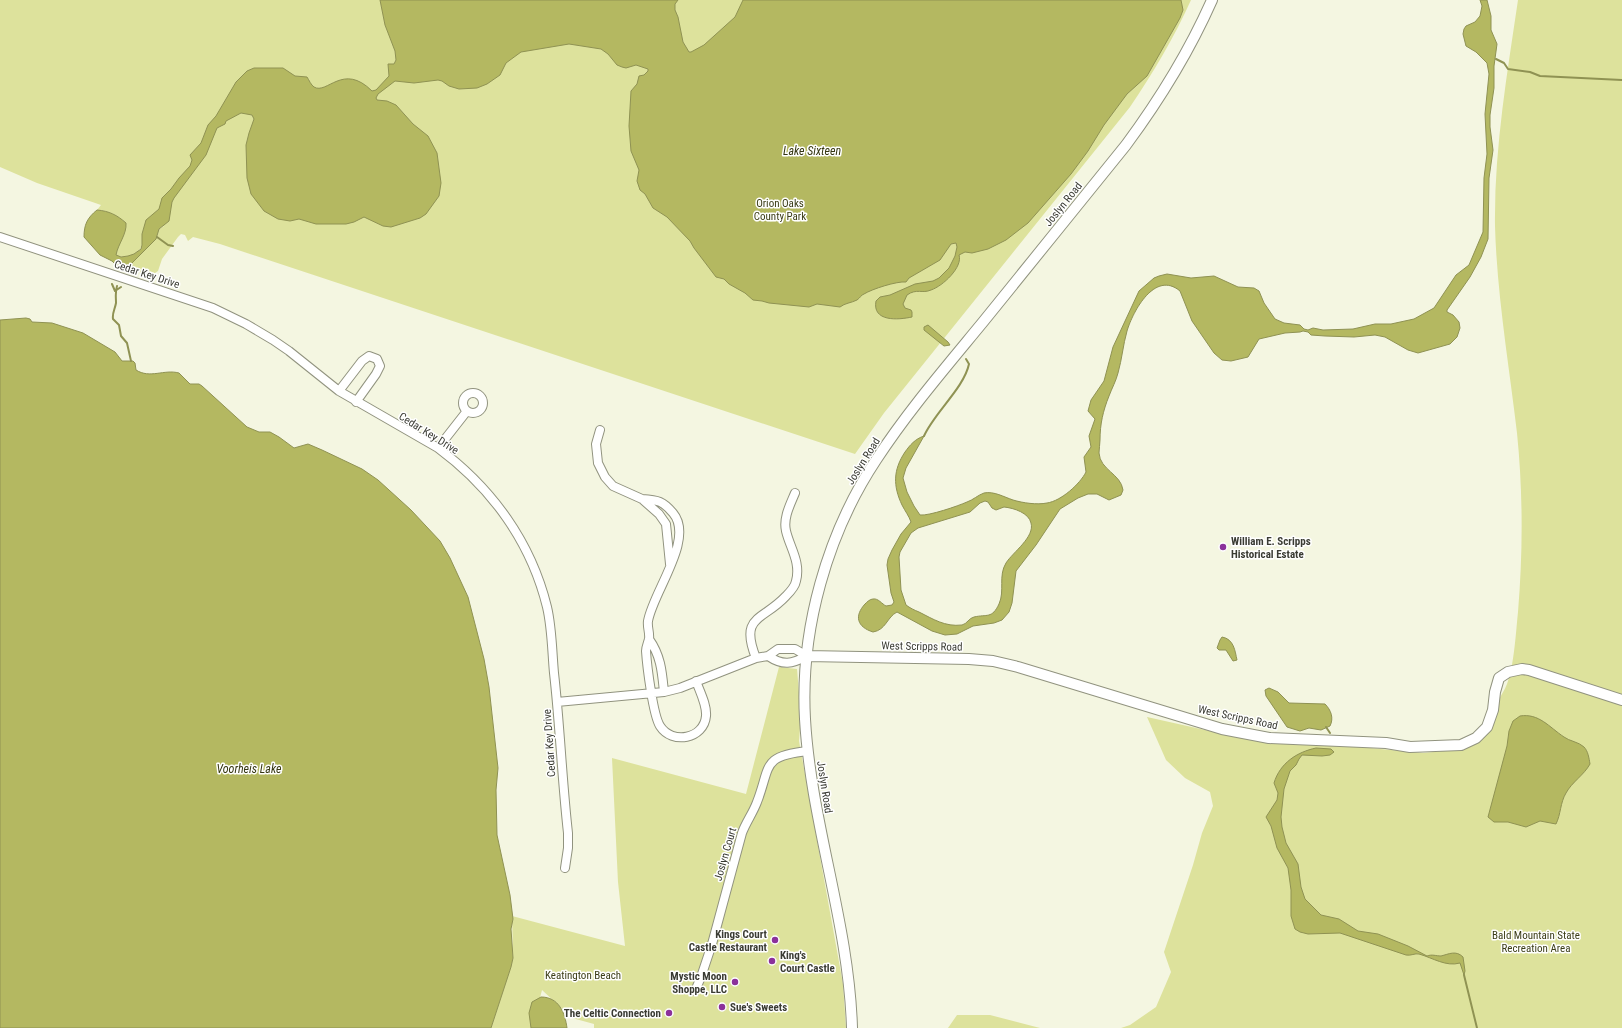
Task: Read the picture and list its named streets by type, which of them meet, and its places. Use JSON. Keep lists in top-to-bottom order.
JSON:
{
  "streets": {
    "street": [
      "Joslyn Road",
      "Cedar Key Drive",
      "West Scripps Road",
      "Joslyn Court"
    ]
  },
  "crossings": [
    ["Joslyn Road", "West Scripps Road"],
    ["Joslyn Road", "Joslyn Court"],
    ["Cedar Key Drive", "West Scripps Road"]
  ],
  "water": ["Lake Sixteen", "Voorheis Lake"],
  "parks": ["Orion Oaks County Park", "Bald Mountain State Recreation Area", "Keatington Beach"],
  "places": [
    "William E. Scripps Historical Estate",
    "Kings Court Castle Restaurant",
    "King's Court Castle",
    "Mystic Moon Shoppe, LLC",
    "Sue's Sweets",
    "The Celtic Connection"
  ]
}
